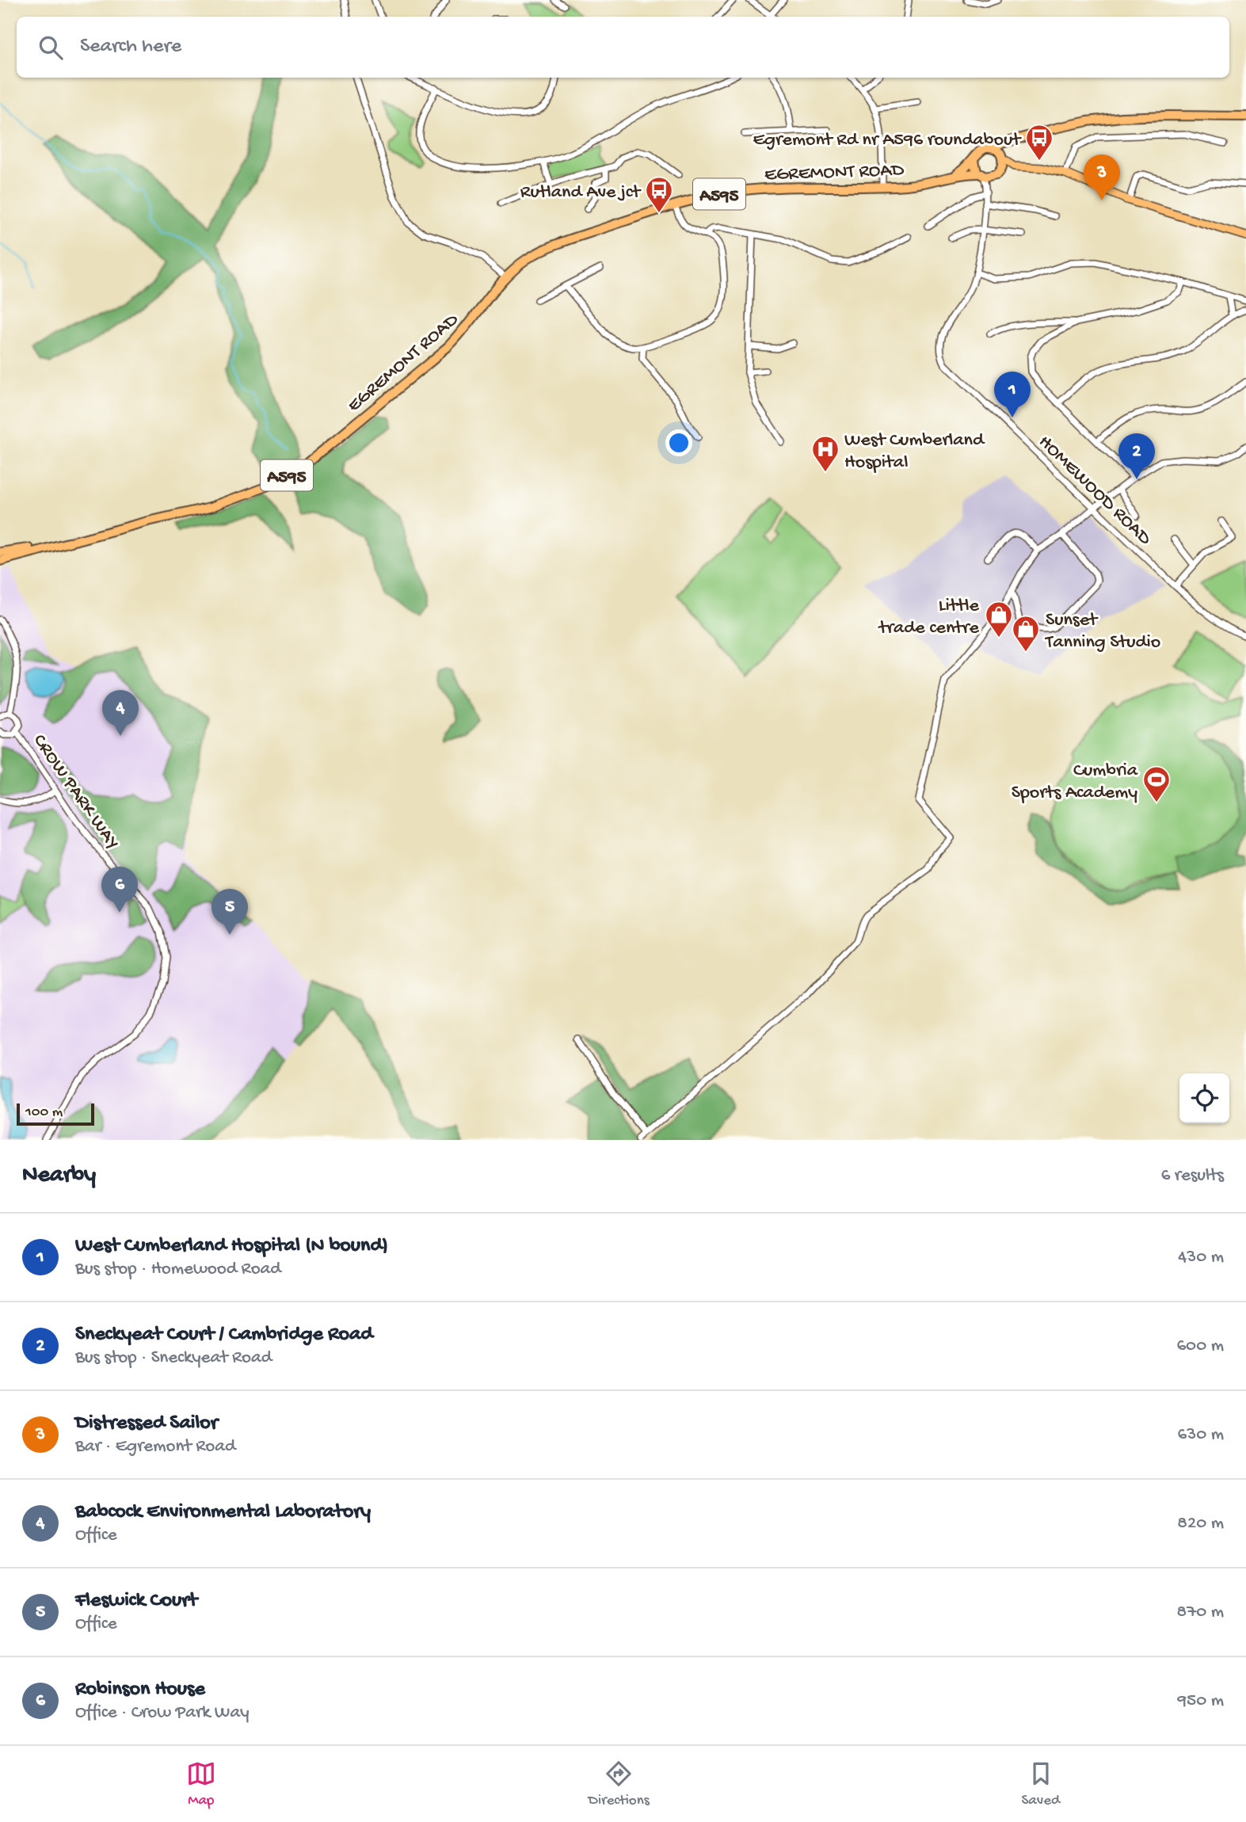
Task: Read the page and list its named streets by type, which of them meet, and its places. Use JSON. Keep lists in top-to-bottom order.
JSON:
{
  "streets": {
    "highway": ["EGREMONT ROAD", "A595"],
    "street": ["HOMEWOOD ROAD", "CROW PARK WAY"]
  },
  "crossings": [
    ["EGREMONT ROAD", "A595"]
  ],
  "places": {
    "bus stop": ["Egremont Rd nr A596 roundabout", "Rutland Ave jct"],
    "hospital": ["West Cumberland Hospital"],
    "shop": ["Little trade centre", "Sunset Tanning Studio"],
    "sports": ["Cumbria Sports Academy"]
  },
  "scale_bar": "100 m",
  "page": {
    "search": "Search here",
    "pins": [
      "3",
      "1",
      "2",
      "4",
      "6",
      "5"
    ],
    "scale": "100 m",
    "heading": ["Nearby", "6 results"],
    "list": [
      {
        "mark": "1",
        "name": "West Cumberland Hospital (N bound)",
        "note": "Bus stop · Homewood Road",
        "value": "430 m"
      },
      {
        "mark": "2",
        "name": "Sneckyeat Court / Cambridge Road",
        "note": "Bus stop · Sneckyeat Road",
        "value": "600 m"
      },
      {
        "mark": "3",
        "name": "Distressed Sailor",
        "note": "Bar · Egremont Road",
        "value": "630 m"
      },
      {
        "mark": "4",
        "name": "Babcock Environmental Laboratory",
        "note": "Office",
        "value": "820 m"
      },
      {
        "mark": "5",
        "name": "Fleswick Court",
        "note": "Office",
        "value": "870 m"
      },
      {
        "mark": "6",
        "name": "Robinson House",
        "note": "Office · Crow Park Way",
        "value": "950 m"
      }
    ],
    "nav": ["Map", "Directions", "Saved"]
  }
}
